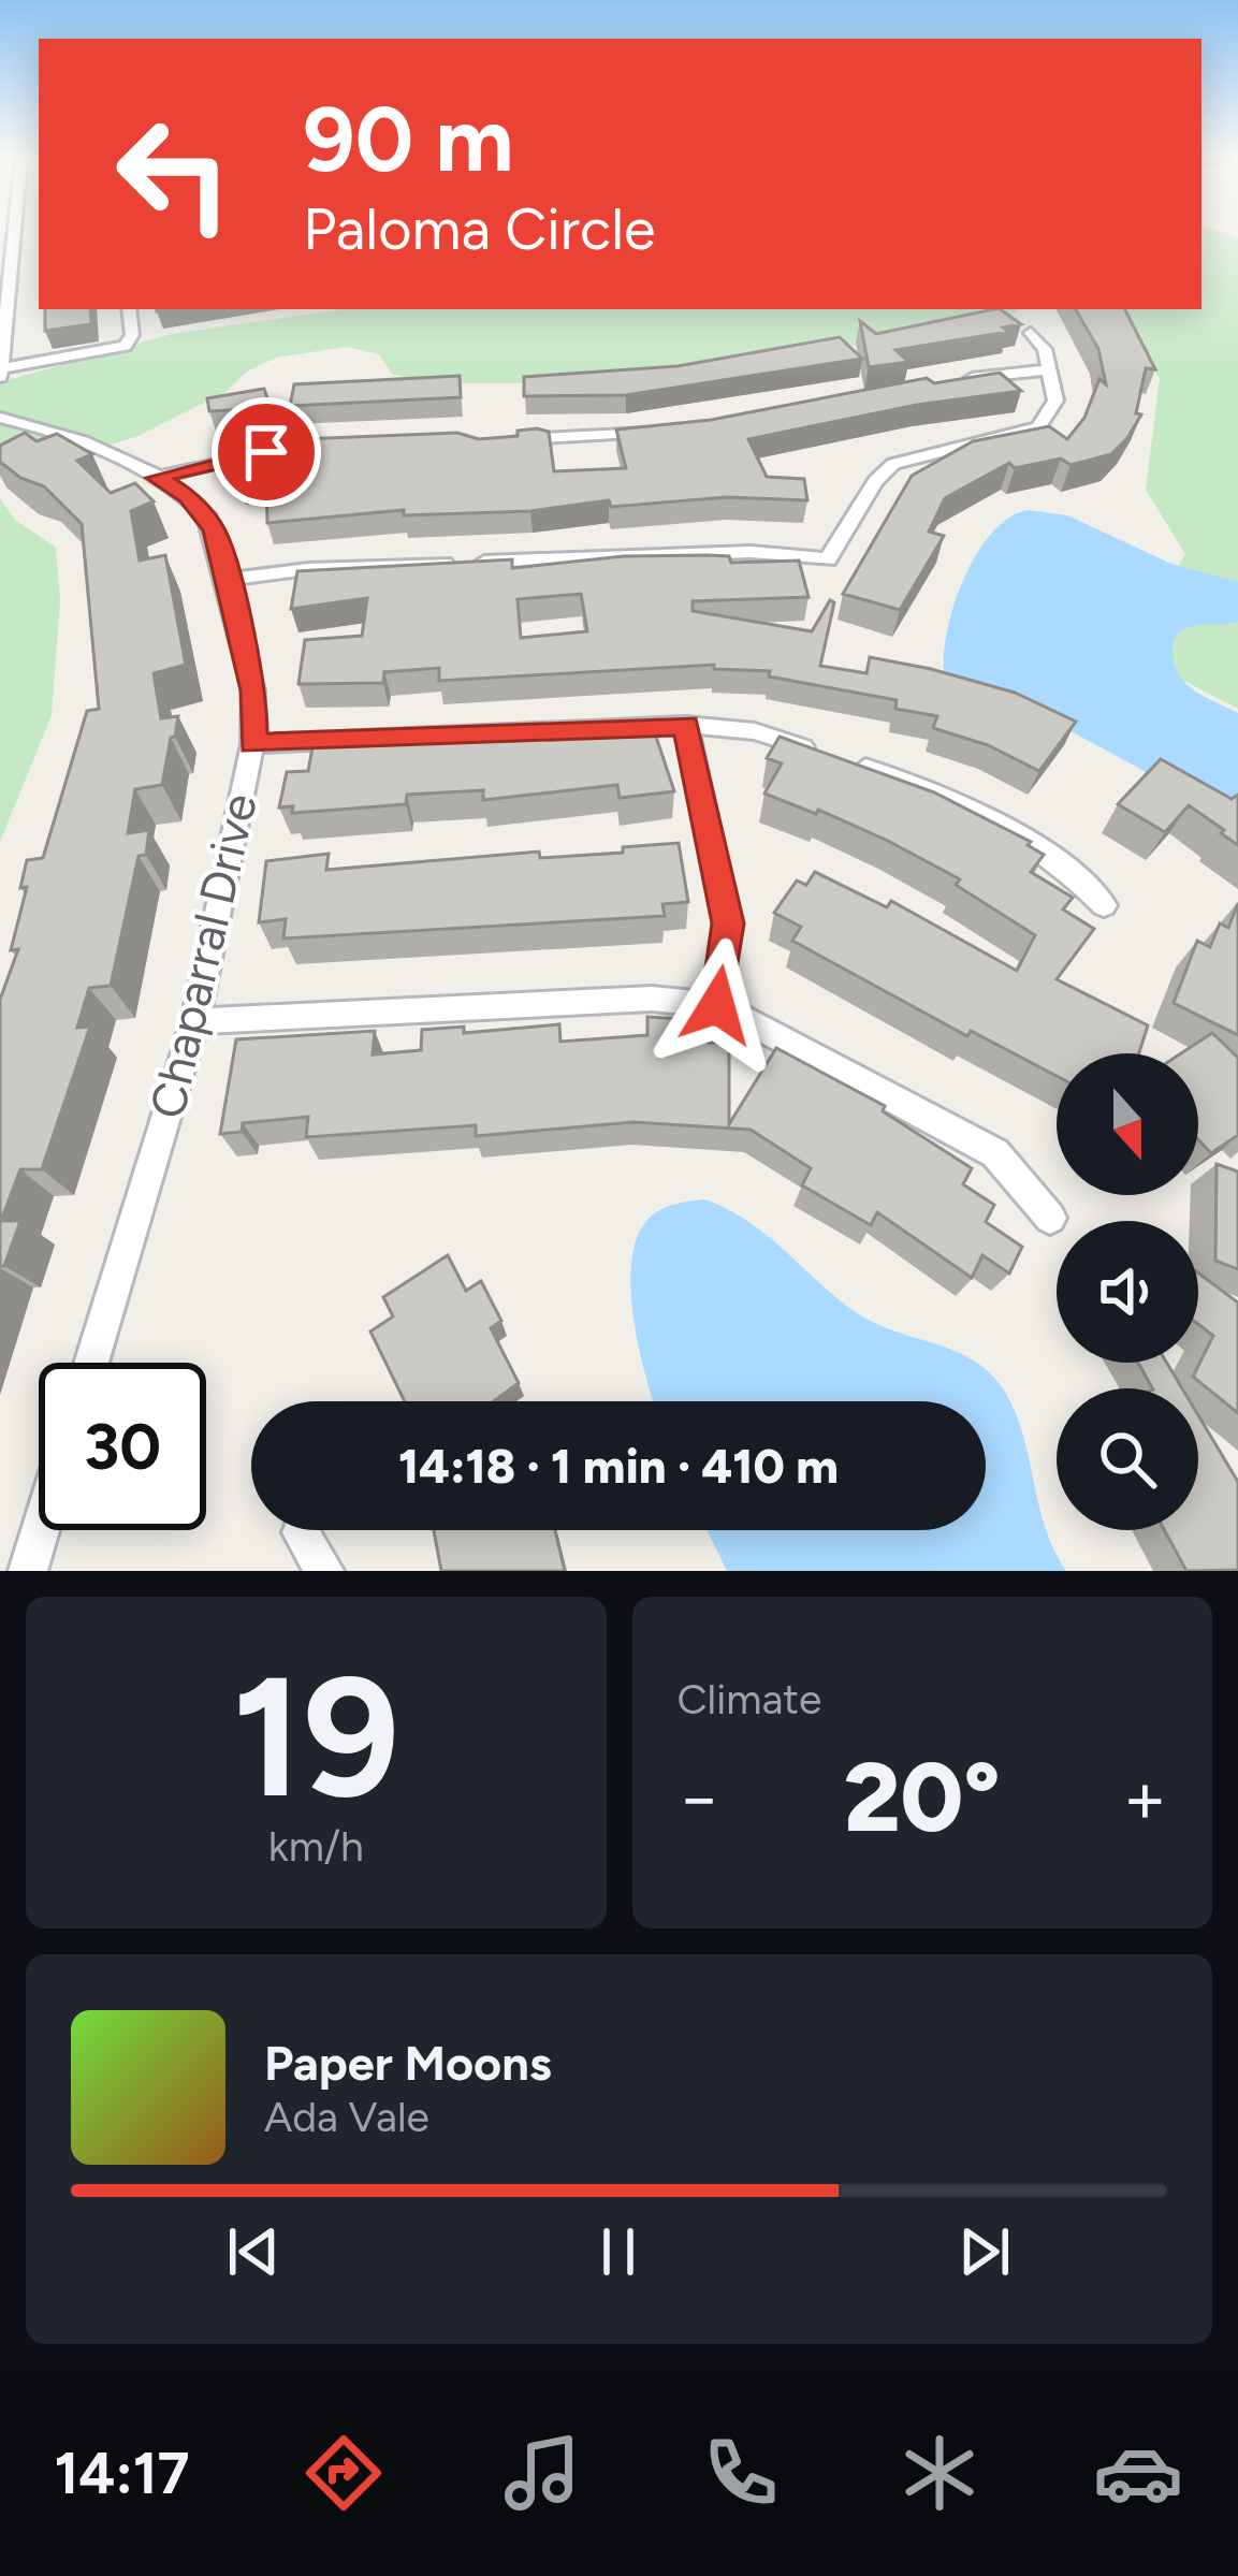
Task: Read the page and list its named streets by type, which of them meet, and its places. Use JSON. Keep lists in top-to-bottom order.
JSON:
{
  "streets": {
    "street": ["Chaparral Drive"]
  },
  "north": "bottom",
  "page": {
    "turn": ["90 m", "Paloma Circle"],
    "limit": "30",
    "trip": "14:18 · 1 min · 410 m",
    "tile": [
      ["19", "km/h"],
      "Climate"
    ],
    "heat": ["−", "20°", "+"],
    "song": ["Paper Moons", "Ada Vale"],
    "tabs": "14:17"
  }
}
